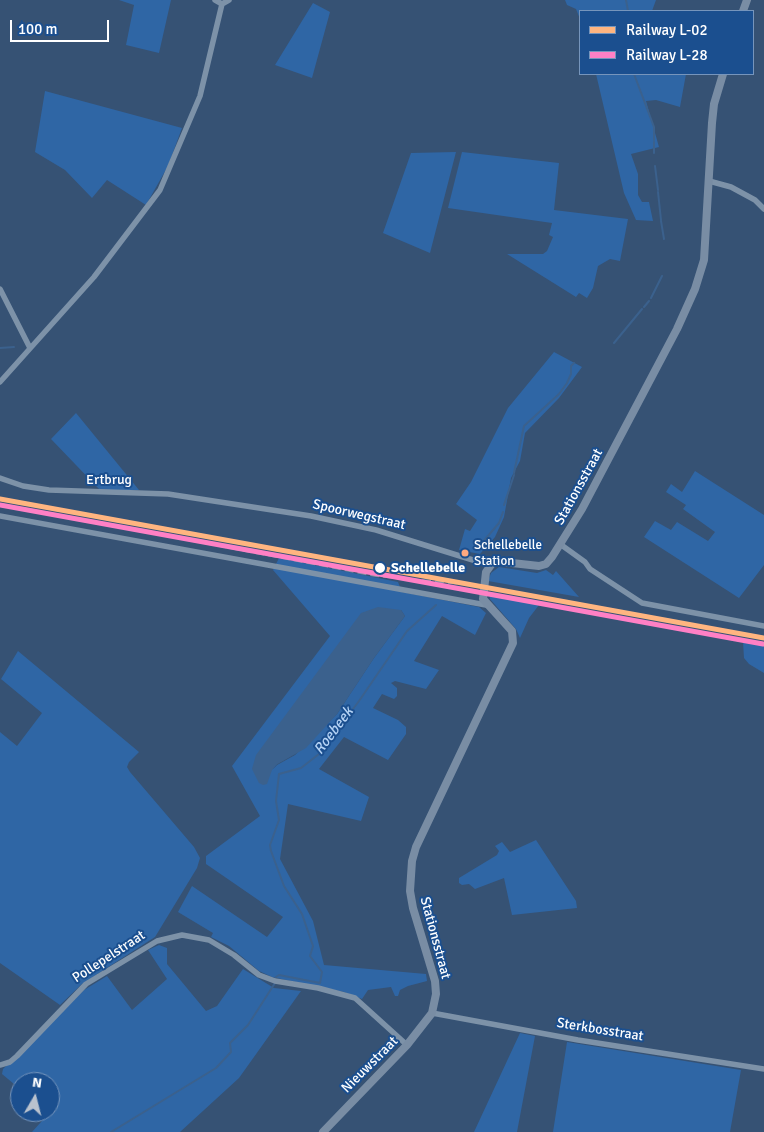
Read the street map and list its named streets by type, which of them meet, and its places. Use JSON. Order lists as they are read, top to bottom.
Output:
{
  "streets": {
    "street": [
      "Ertbrug",
      "Stationsstraat",
      "Spoorwegstraat",
      "Pollepelstraat",
      "Sterkbosstraat",
      "Nieuwstraat"
    ]
  },
  "crossings": [
    ["Ertbrug", "Spoorwegstraat"],
    ["Stationsstraat", "Spoorwegstraat"],
    ["Stationsstraat", "Sterkbosstraat"],
    ["Stationsstraat", "Nieuwstraat"],
    ["Pollepelstraat", "Nieuwstraat"],
    ["Sterkbosstraat", "Nieuwstraat"]
  ],
  "water": ["Roebeek"],
  "places": ["Schellebelle Station", "Schellebelle"],
  "lines": ["rail line L-02", "rail line L-28"],
  "legend": ["Railway L-02", "Railway L-28"],
  "scale_bar": "100 m",
  "north": "top"
}
